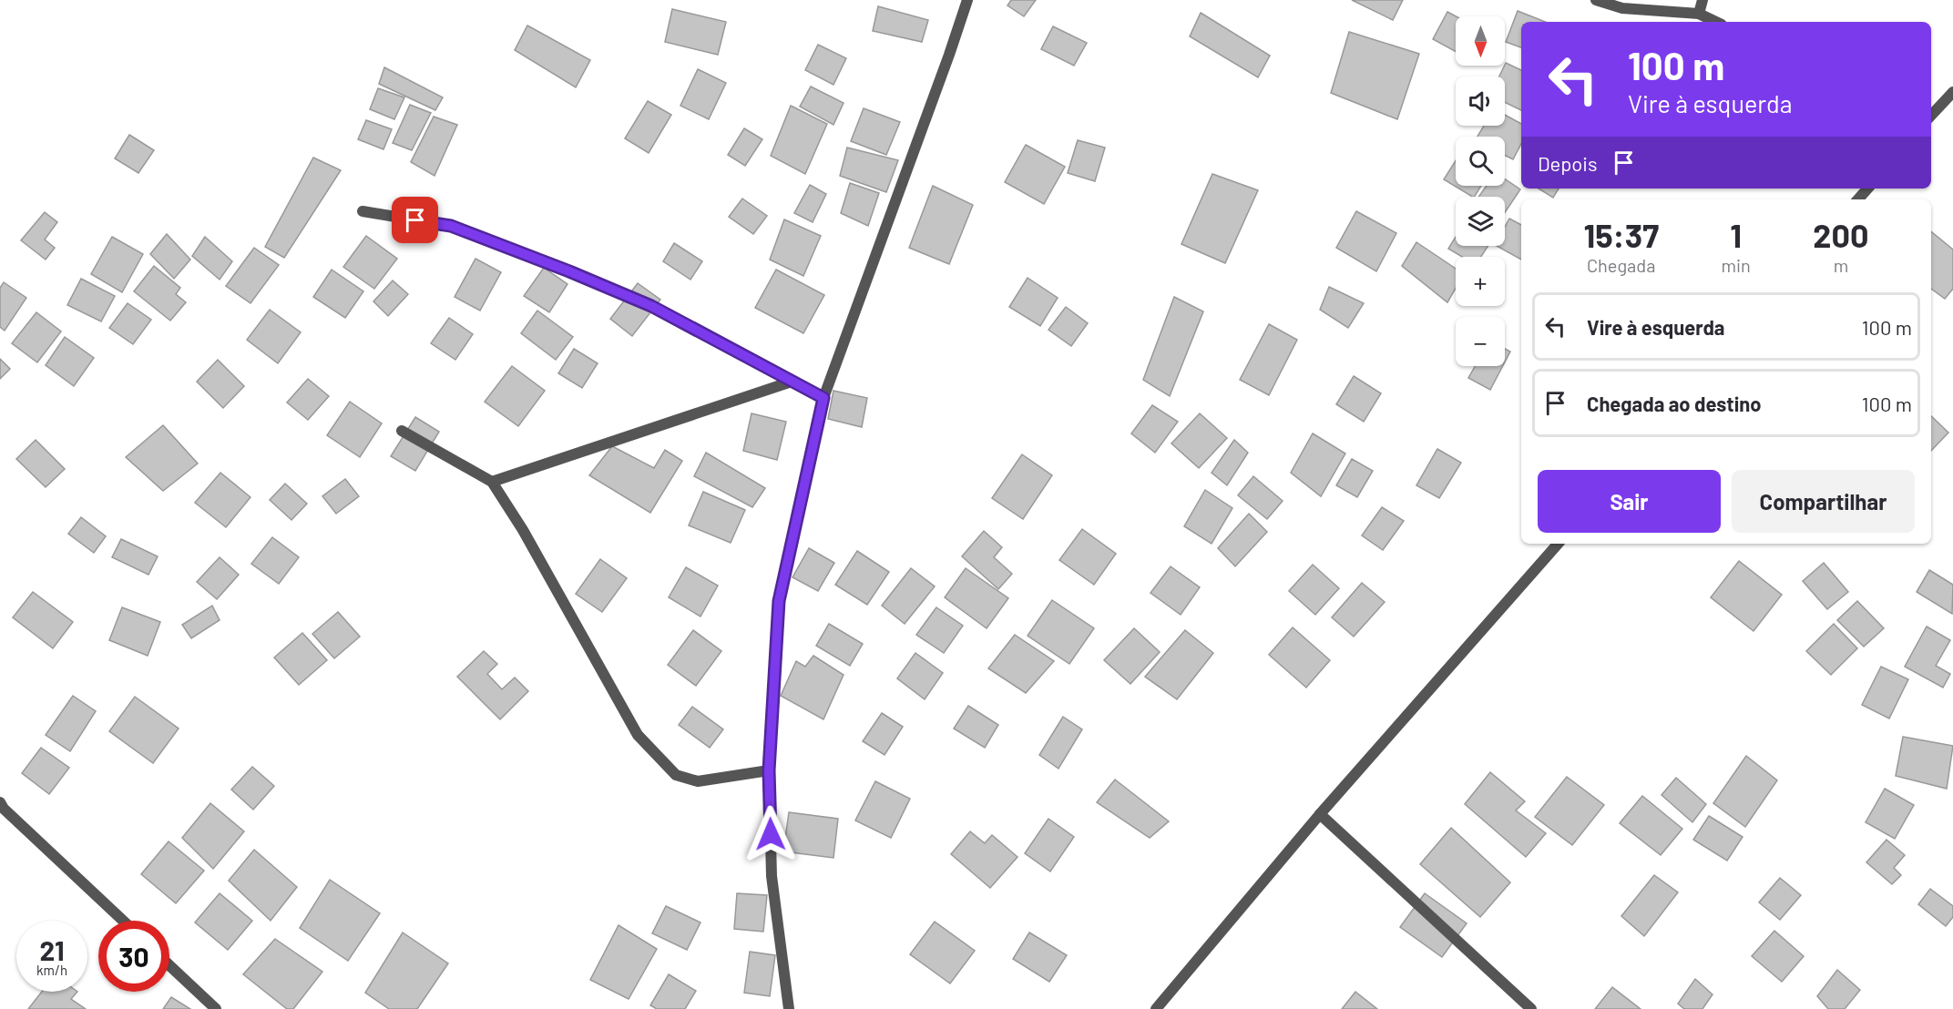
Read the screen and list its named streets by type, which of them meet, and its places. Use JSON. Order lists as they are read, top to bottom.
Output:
{
  "north": "bottom",
  "page": {
    "map_buttons": ["+", "−"],
    "turn": ["100 m", "Vire à esquerda"],
    "then": "Depois",
    "eta": [
      "15:37",
      "Chegada",
      "1",
      "min",
      "200",
      "m"
    ],
    "list": [
      {
        "name": "Vire à esquerda",
        "value": "100 m"
      },
      {
        "name": "Chegada ao destino",
        "value": "100 m"
      }
    ],
    "buttons": ["Sair", "Compartilhar"],
    "speed": "21 km/h",
    "limit": "30"
  }
}
